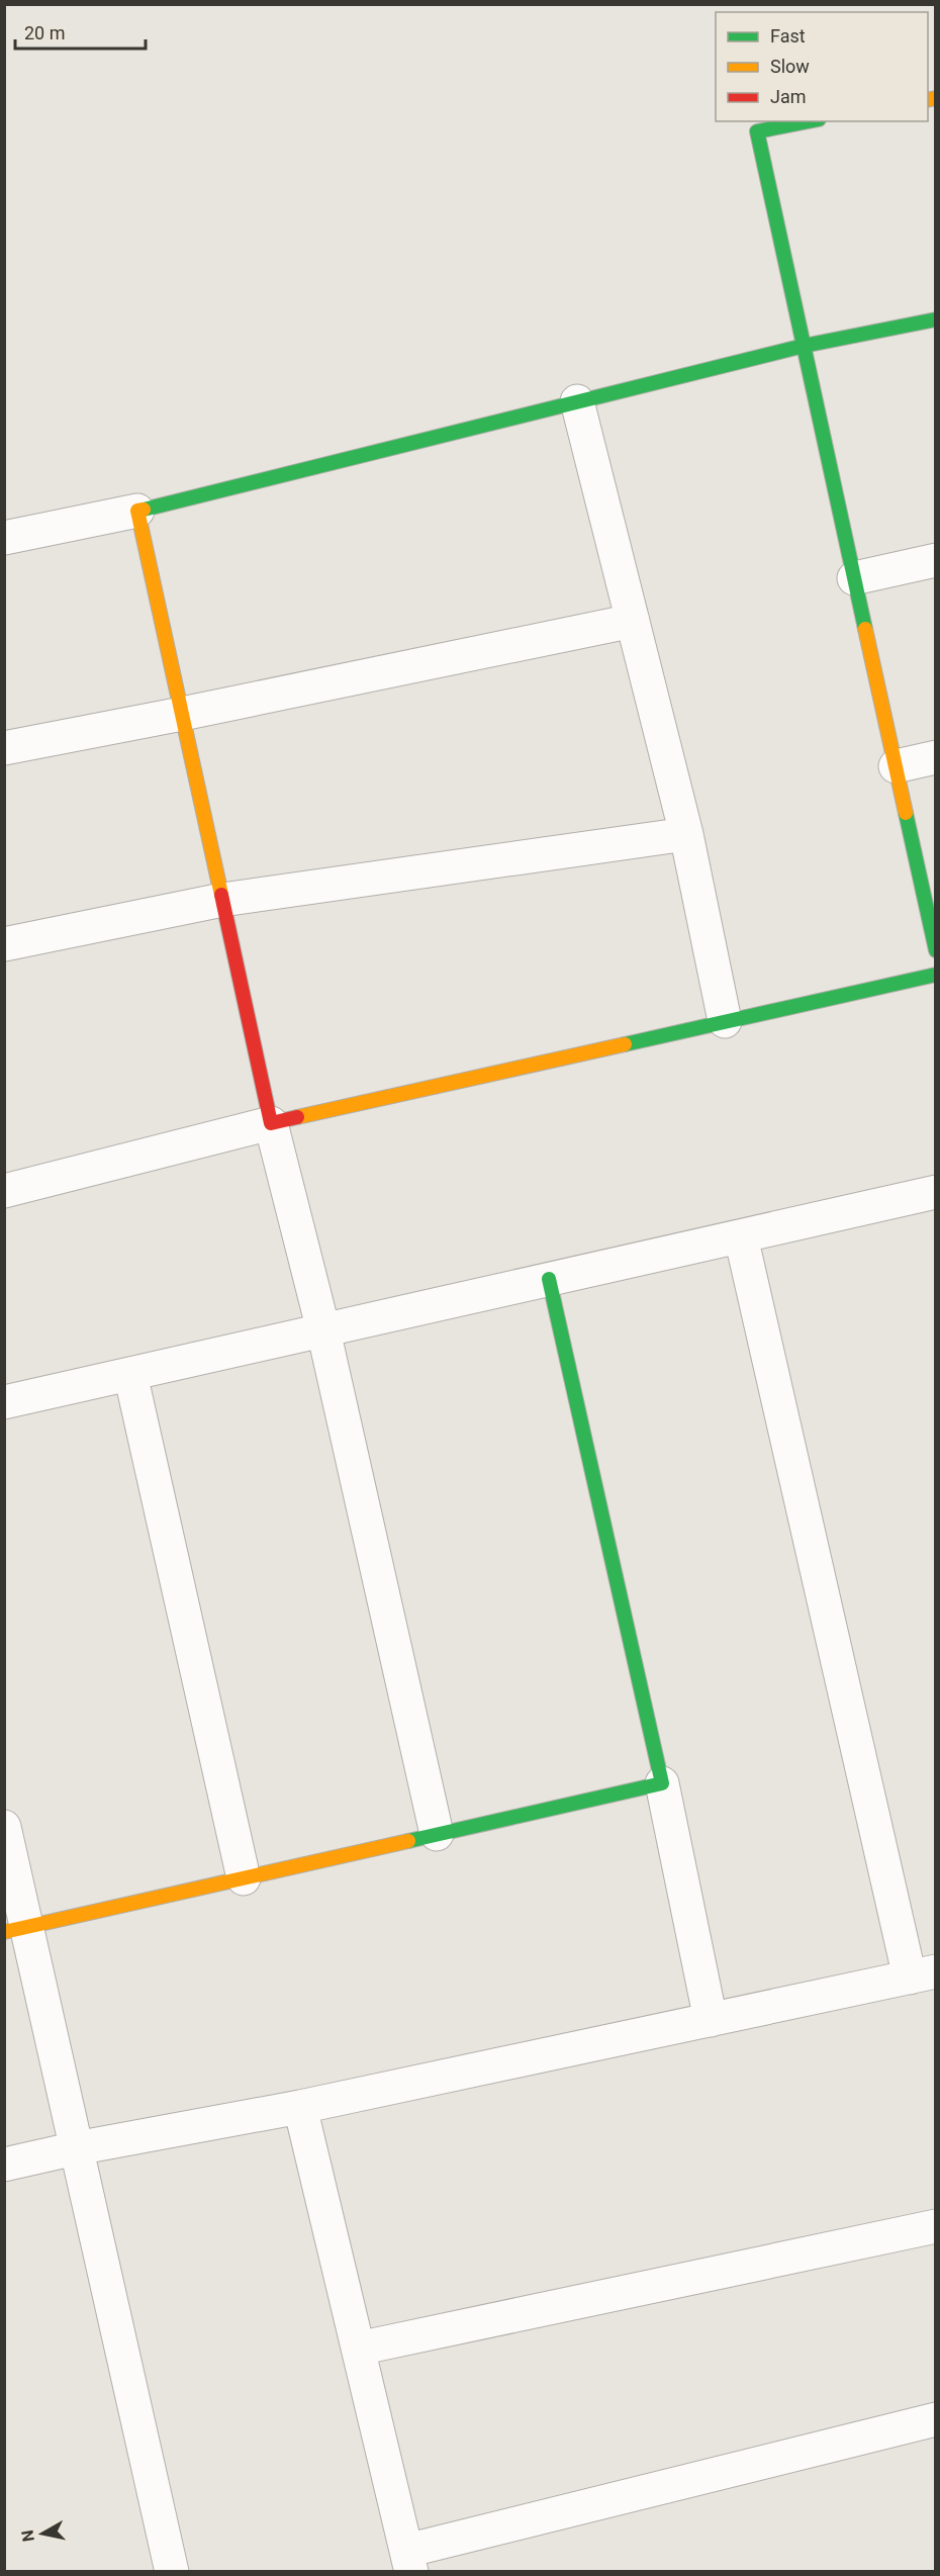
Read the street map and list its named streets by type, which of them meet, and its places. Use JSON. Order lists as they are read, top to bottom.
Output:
{
  "legend": ["Fast", "Slow", "Jam"],
  "scale_bar": "20 m",
  "north": "left"
}
